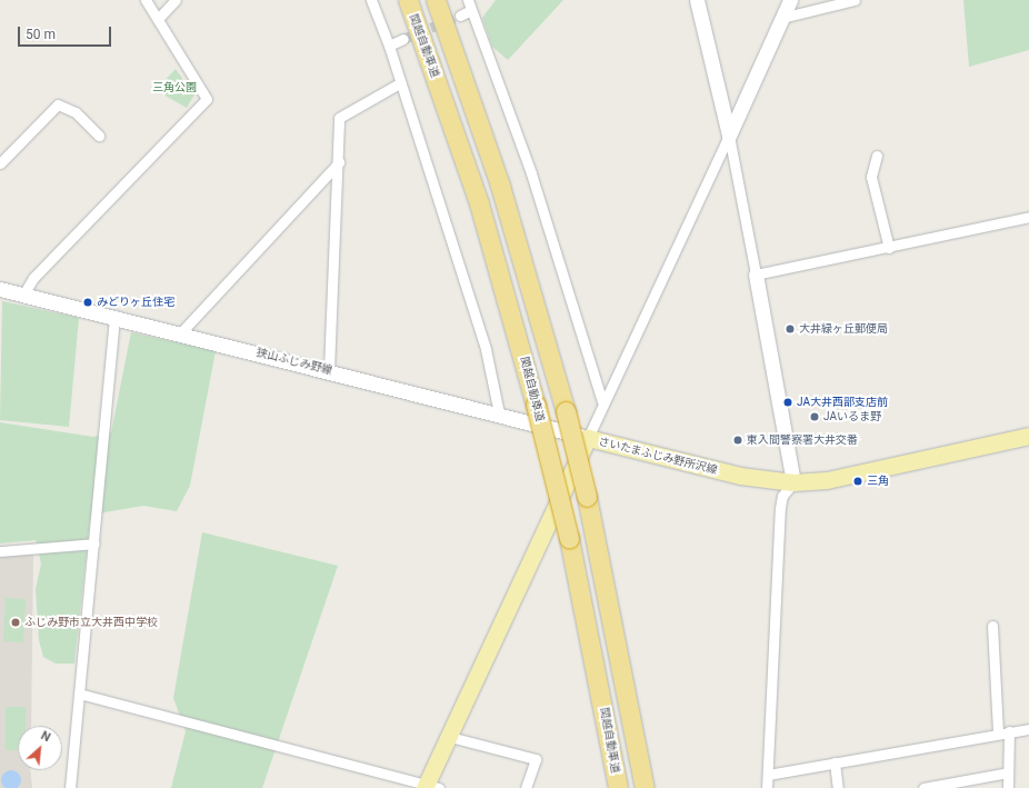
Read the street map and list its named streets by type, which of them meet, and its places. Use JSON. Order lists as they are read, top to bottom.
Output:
{
  "streets": {
    "highway": ["関越自動車道"],
    "main road": ["狭山ふじみ野線", "さいたまふじみ野所沢線"]
  },
  "crossings": [
    ["狭山ふじみ野線", "さいたまふじみ野所沢線"]
  ],
  "parks": ["三角公園"],
  "places": [
    "みどりヶ丘住宅",
    "大井緑ヶ丘郵便局",
    "JA大井西部支店前",
    "JAいるま野",
    "東入間警察署大井交番",
    "三角",
    "ふじみ野市立大井西中学校"
  ],
  "scale_bar": "50 m",
  "north": "top right"
}
